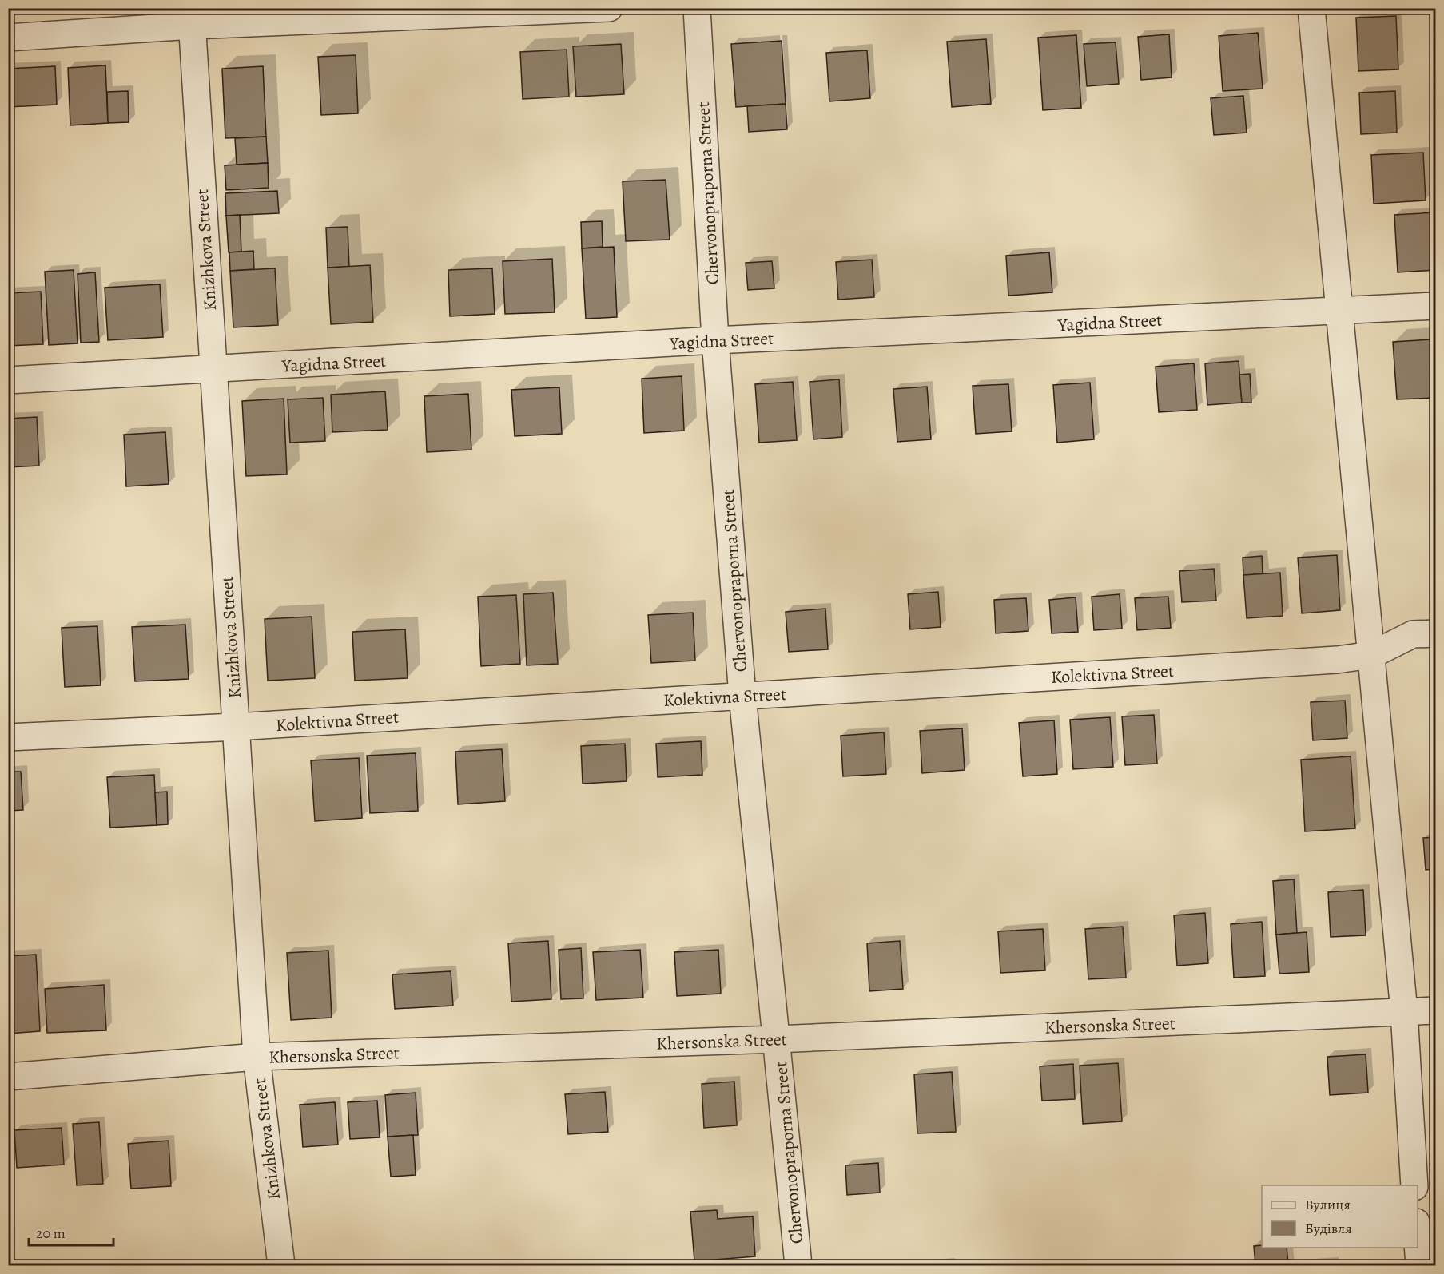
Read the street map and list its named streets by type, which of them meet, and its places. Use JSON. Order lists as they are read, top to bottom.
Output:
{
  "streets": {
    "street": [
      "Chervonopraporna Street",
      "Knizhkova Street",
      "Yagidna Street",
      "Kolektivna Street",
      "Khersonska Street"
    ]
  },
  "crossings": [
    ["Chervonopraporna Street", "Yagidna Street"],
    ["Chervonopraporna Street", "Kolektivna Street"],
    ["Chervonopraporna Street", "Khersonska Street"],
    ["Knizhkova Street", "Yagidna Street"],
    ["Knizhkova Street", "Kolektivna Street"],
    ["Knizhkova Street", "Khersonska Street"]
  ],
  "legend": ["Вулиця", "Будівля"],
  "scale_bar": "20 m"
}
